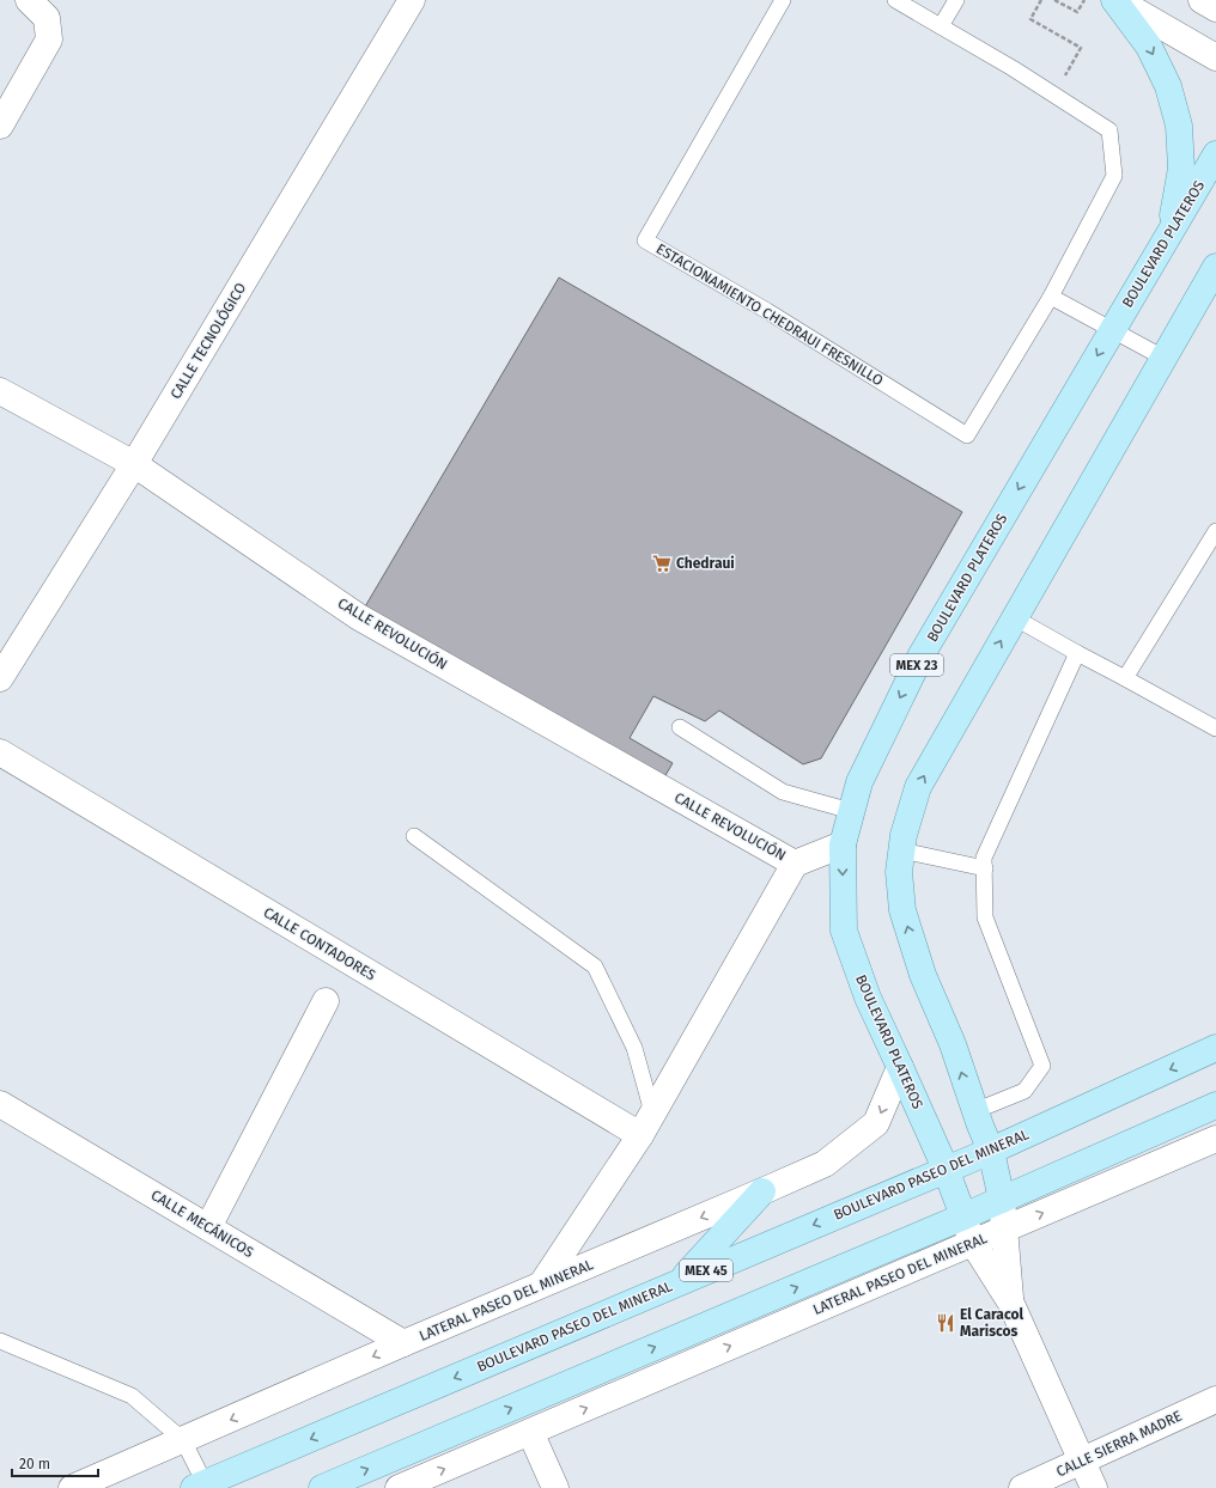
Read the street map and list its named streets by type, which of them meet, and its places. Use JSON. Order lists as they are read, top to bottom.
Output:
{
  "streets": {
    "main road": [
      "BOULEVARD PLATEROS",
      "MEX 23",
      "BOULEVARD PASEO DEL MINERAL",
      "MEX 45"
    ],
    "street": [
      "CALLE TECNOLÓGICO",
      "CALLE REVOLUCIÓN",
      "CALLE CONTADORES",
      "CALLE MECÁNICOS",
      "LATERAL PASEO DEL MINERAL",
      "CALLE SIERRA MADRE"
    ],
    "lane": ["ESTACIONAMIENTO CHEDRAUI FRESNILLO"]
  },
  "crossings": [
    ["BOULEVARD PLATEROS", "BOULEVARD PASEO DEL MINERAL"],
    ["BOULEVARD PLATEROS", "LATERAL PASEO DEL MINERAL"],
    ["CALLE TECNOLÓGICO", "CALLE REVOLUCIÓN"],
    ["CALLE MECÁNICOS", "LATERAL PASEO DEL MINERAL"]
  ],
  "places": {
    "supermarket": ["Chedraui"],
    "restaurant": ["El Caracol Mariscos"]
  },
  "scale_bar": "20 m"
}
